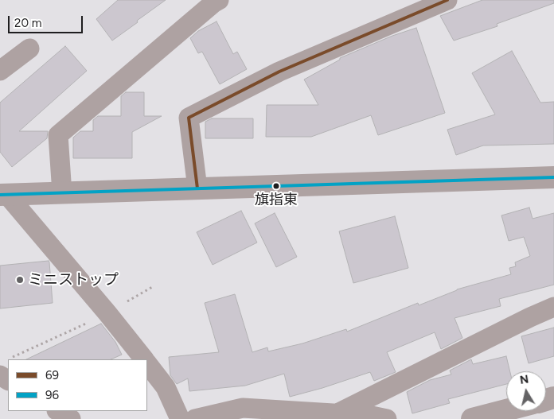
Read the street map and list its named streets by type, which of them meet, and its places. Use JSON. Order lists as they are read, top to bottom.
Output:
{
  "places": ["旗指東", "ミニストップ"],
  "lines": ["transit line 69", "transit line 96"],
  "legend": ["69", "96"],
  "scale_bar": "20 m",
  "north": "top"
}
